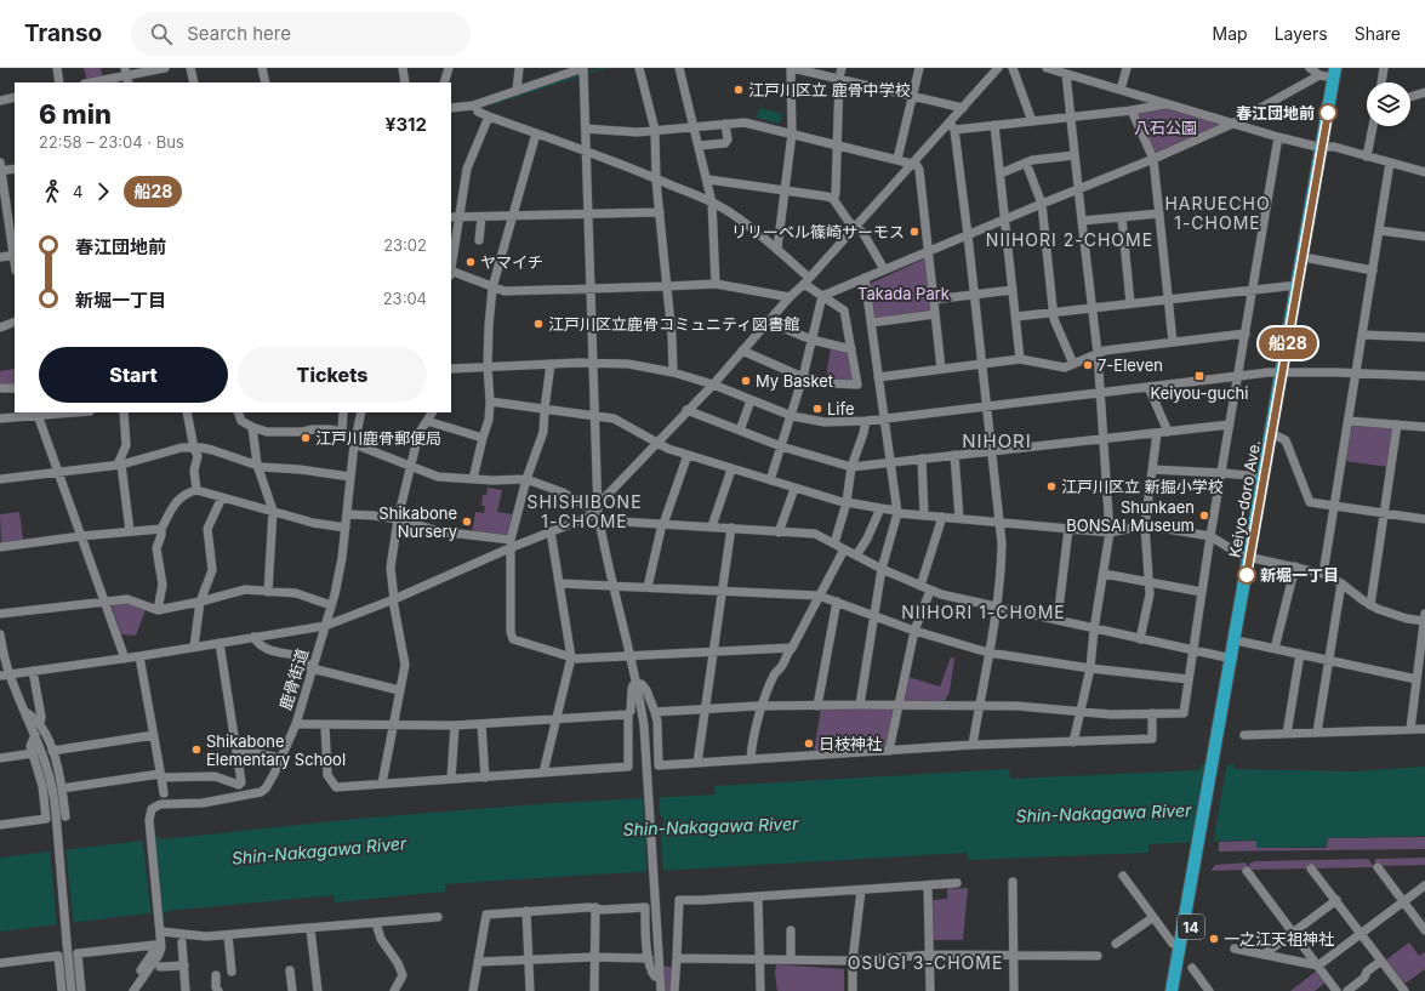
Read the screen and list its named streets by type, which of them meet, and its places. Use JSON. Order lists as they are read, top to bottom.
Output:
{
  "streets": {
    "highway": ["Keiyo-doro Ave.", "14"],
    "street": ["鹿骨街道"]
  },
  "districts": [
    "HARUECHO 1-CHOME",
    "NIIHORI 2-CHOME",
    "NIHORI",
    "SHISHIBONE 1-CHOME",
    "NIIHORI 1-CHOME",
    "OSUGI 3-CHOME"
  ],
  "water": ["Shin-Nakagawa River"],
  "parks": ["八石公園", "Takada Park"],
  "places": {
    "other": [
      "江戸川区立 鹿骨中学校",
      "春江団地前",
      "リリーベル篠崎サーモス",
      "ヤマイチ",
      "江戸川区立鹿骨コミュニティ図書館",
      "7-Eleven",
      "My Basket",
      "Life",
      "江戸川鹿骨郵便局",
      "江戸川区立 新掘小学校",
      "Shunkaen BONSAI Museum",
      "Shikabone Nursery",
      "新堀一丁目",
      "日枝神社",
      "Shikabone Elementary School",
      "一之江天祖神社"
    ],
    "transit": ["Keiyou-guchi"]
  },
  "lines": ["bus line 船28"],
  "page": {
    "header": "Transo",
    "search": "Search here",
    "nav": ["Map", "Layers", "Share"],
    "on_map": "船28",
    "heading": ["6 min", "22:58 – 23:04 · Bus", "¥312"],
    "legs": ["4", "船28"],
    "list": [
      {
        "name": "春江団地前",
        "value": "23:02"
      },
      {
        "name": "新堀一丁目",
        "value": "23:04"
      }
    ],
    "buttons": ["Start", "Tickets"]
  }
}
